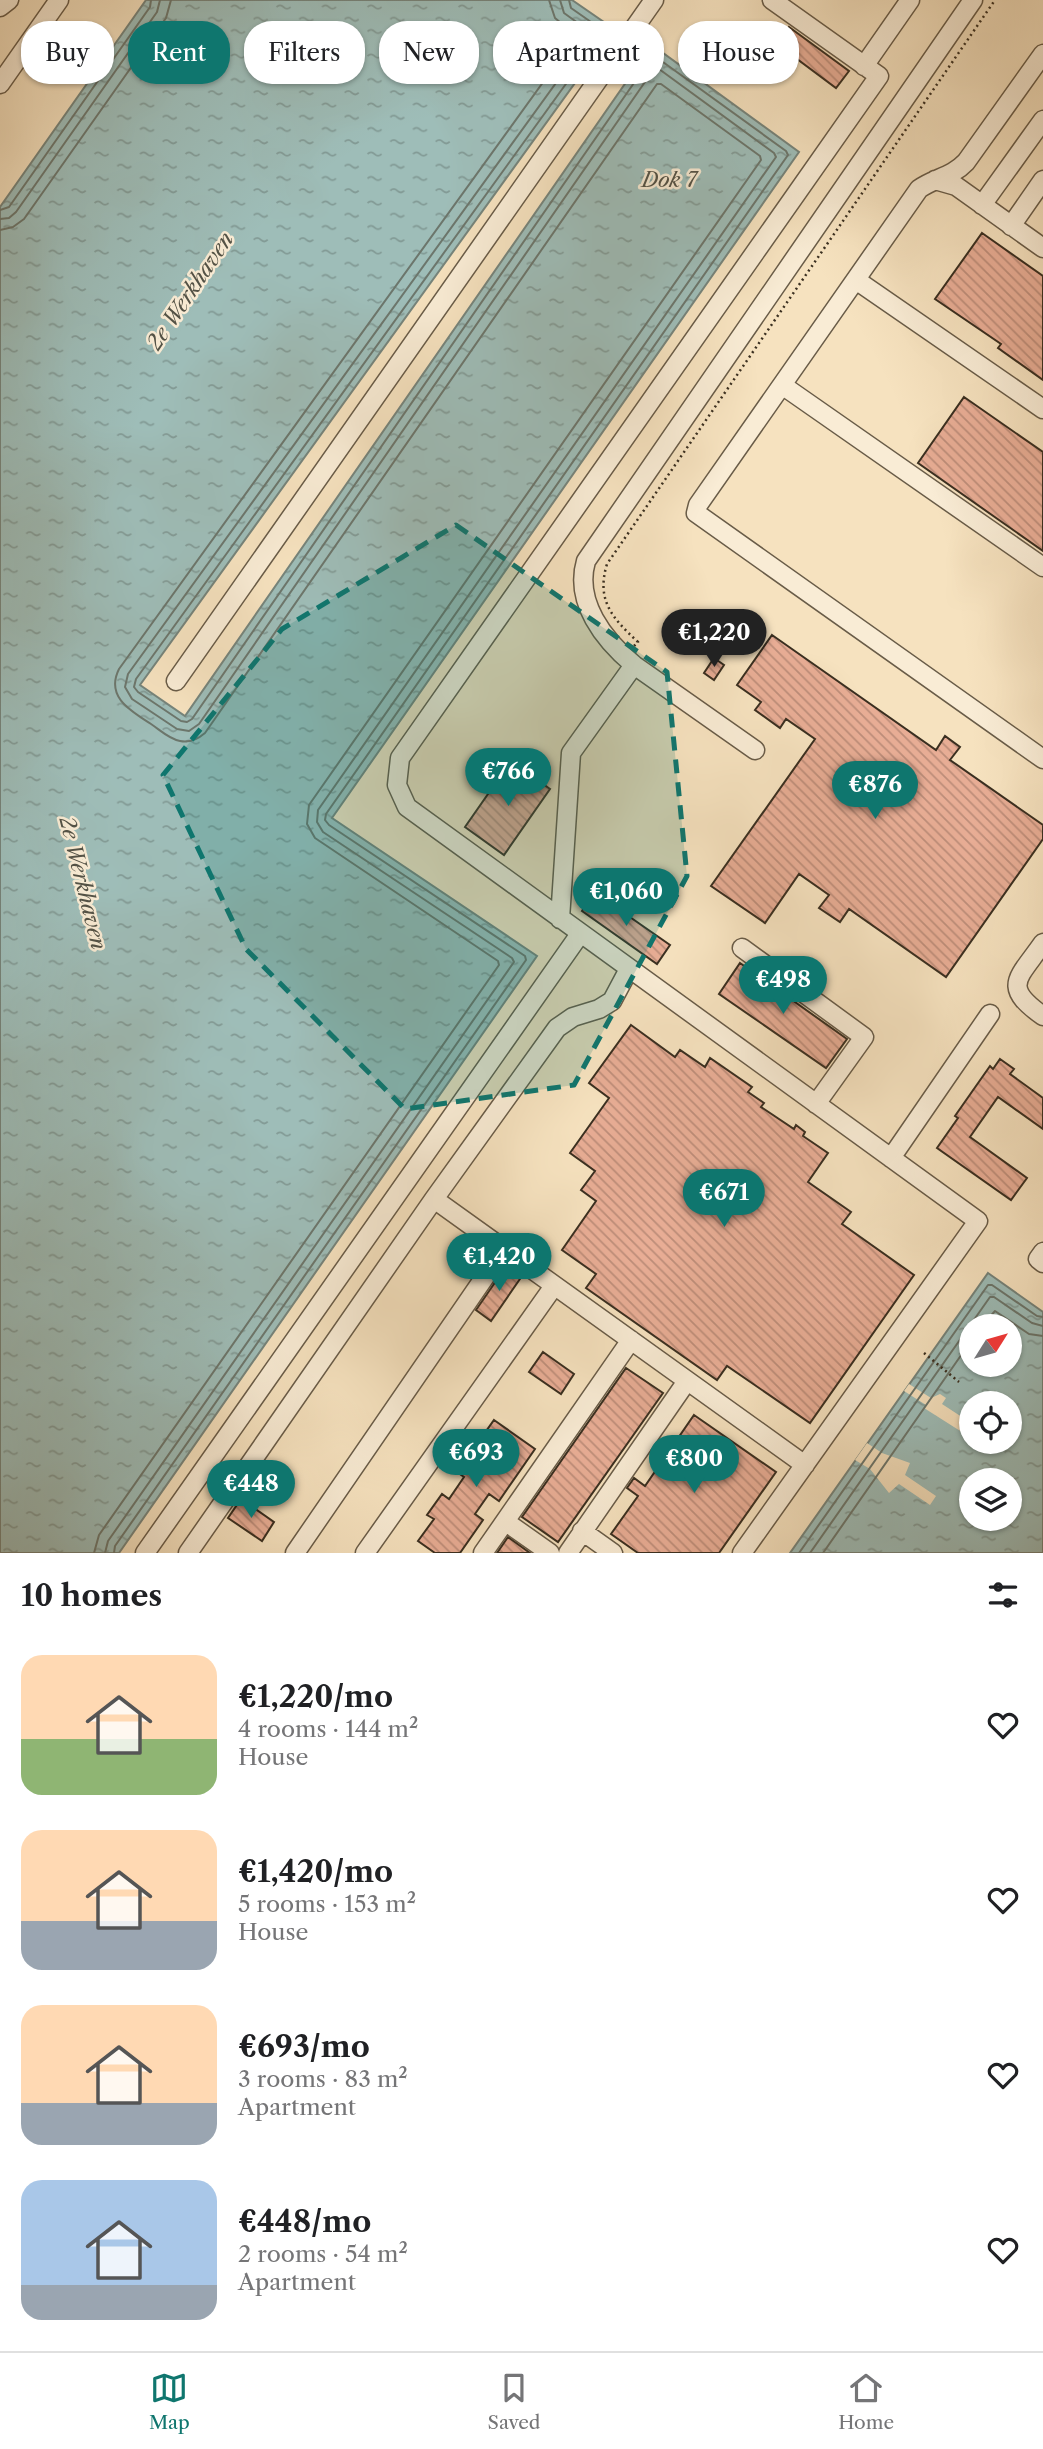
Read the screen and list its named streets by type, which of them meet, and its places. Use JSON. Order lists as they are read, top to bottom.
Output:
{
  "water": ["Dok 7", "2e Werkhaven"],
  "north": "top right",
  "page": {
    "chip": [
      "Buy",
      "Rent",
      "Filters",
      "New",
      "Apartment",
      "House"
    ],
    "price": [
      "€1,220",
      "€766",
      "€876",
      "€1,060",
      "€498",
      "€671",
      "€1,420",
      "€693",
      "€800",
      "€448"
    ],
    "heading": "10 homes",
    "list": [
      {
        "name": "€1,220/mo",
        "note": "4 rooms · 144 m² · House"
      },
      {
        "name": "€1,420/mo",
        "note": "5 rooms · 153 m² · House"
      },
      {
        "name": "€693/mo",
        "note": "3 rooms · 83 m² · Apartment"
      },
      {
        "name": "€448/mo",
        "note": "2 rooms · 54 m² · Apartment"
      }
    ],
    "tabs": ["Map", "Saved", "Home"]
  }
}
